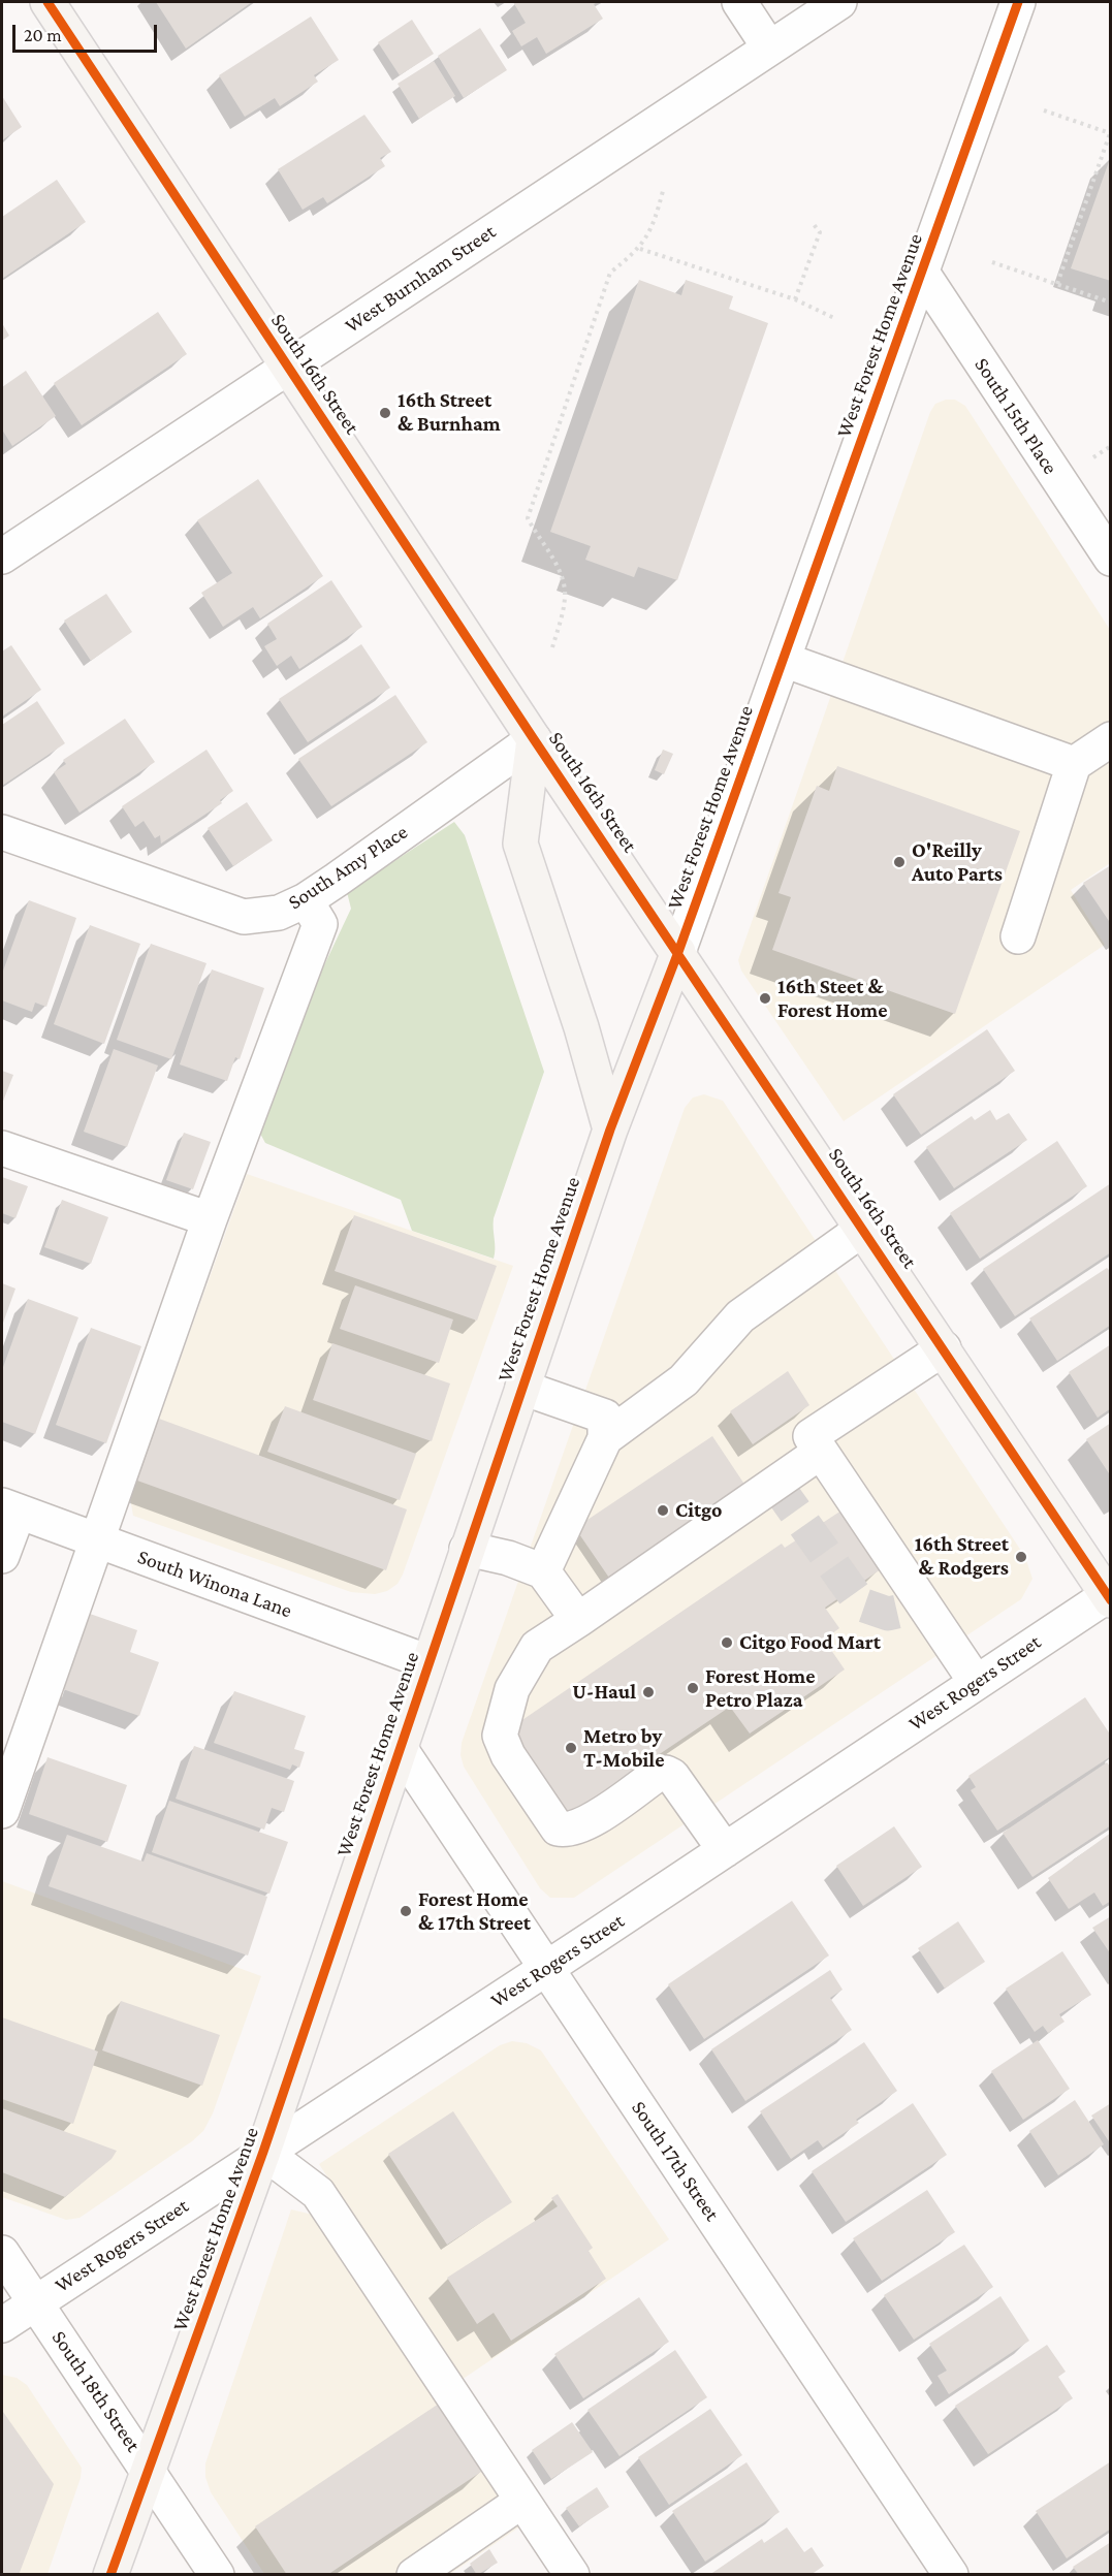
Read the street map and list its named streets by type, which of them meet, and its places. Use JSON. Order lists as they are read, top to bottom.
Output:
{
  "streets": {
    "main road": ["West Forest Home Avenue", "South 16th Street"],
    "street": [
      "West Burnham Street",
      "South 15th Place",
      "South Amy Place",
      "South Winona Lane",
      "West Rogers Street",
      "South 17th Street",
      "South 18th Street"
    ]
  },
  "crossings": [
    ["West Burnham Street", "South 16th Street"],
    ["West Forest Home Avenue", "South 16th Street"],
    ["West Forest Home Avenue", "South 15th Place"],
    ["West Forest Home Avenue", "South Winona Lane"],
    ["West Forest Home Avenue", "West Rogers Street"],
    ["West Forest Home Avenue", "South 17th Street"],
    ["West Forest Home Avenue", "South 18th Street"],
    ["South 16th Street", "South Amy Place"],
    ["South 16th Street", "West Rogers Street"],
    ["West Rogers Street", "South 17th Street"],
    ["West Rogers Street", "South 18th Street"]
  ],
  "places": [
    "16th Street & Burnham",
    "O'Reilly Auto Parts",
    "16th Steet & Forest Home",
    "Citgo",
    "16th Street & Rodgers",
    "Citgo Food Mart",
    "Forest Home Petro Plaza",
    "U-Haul",
    "Metro by T-Mobile",
    "Forest Home & 17th Street"
  ],
  "scale_bar": "20 m"
}
